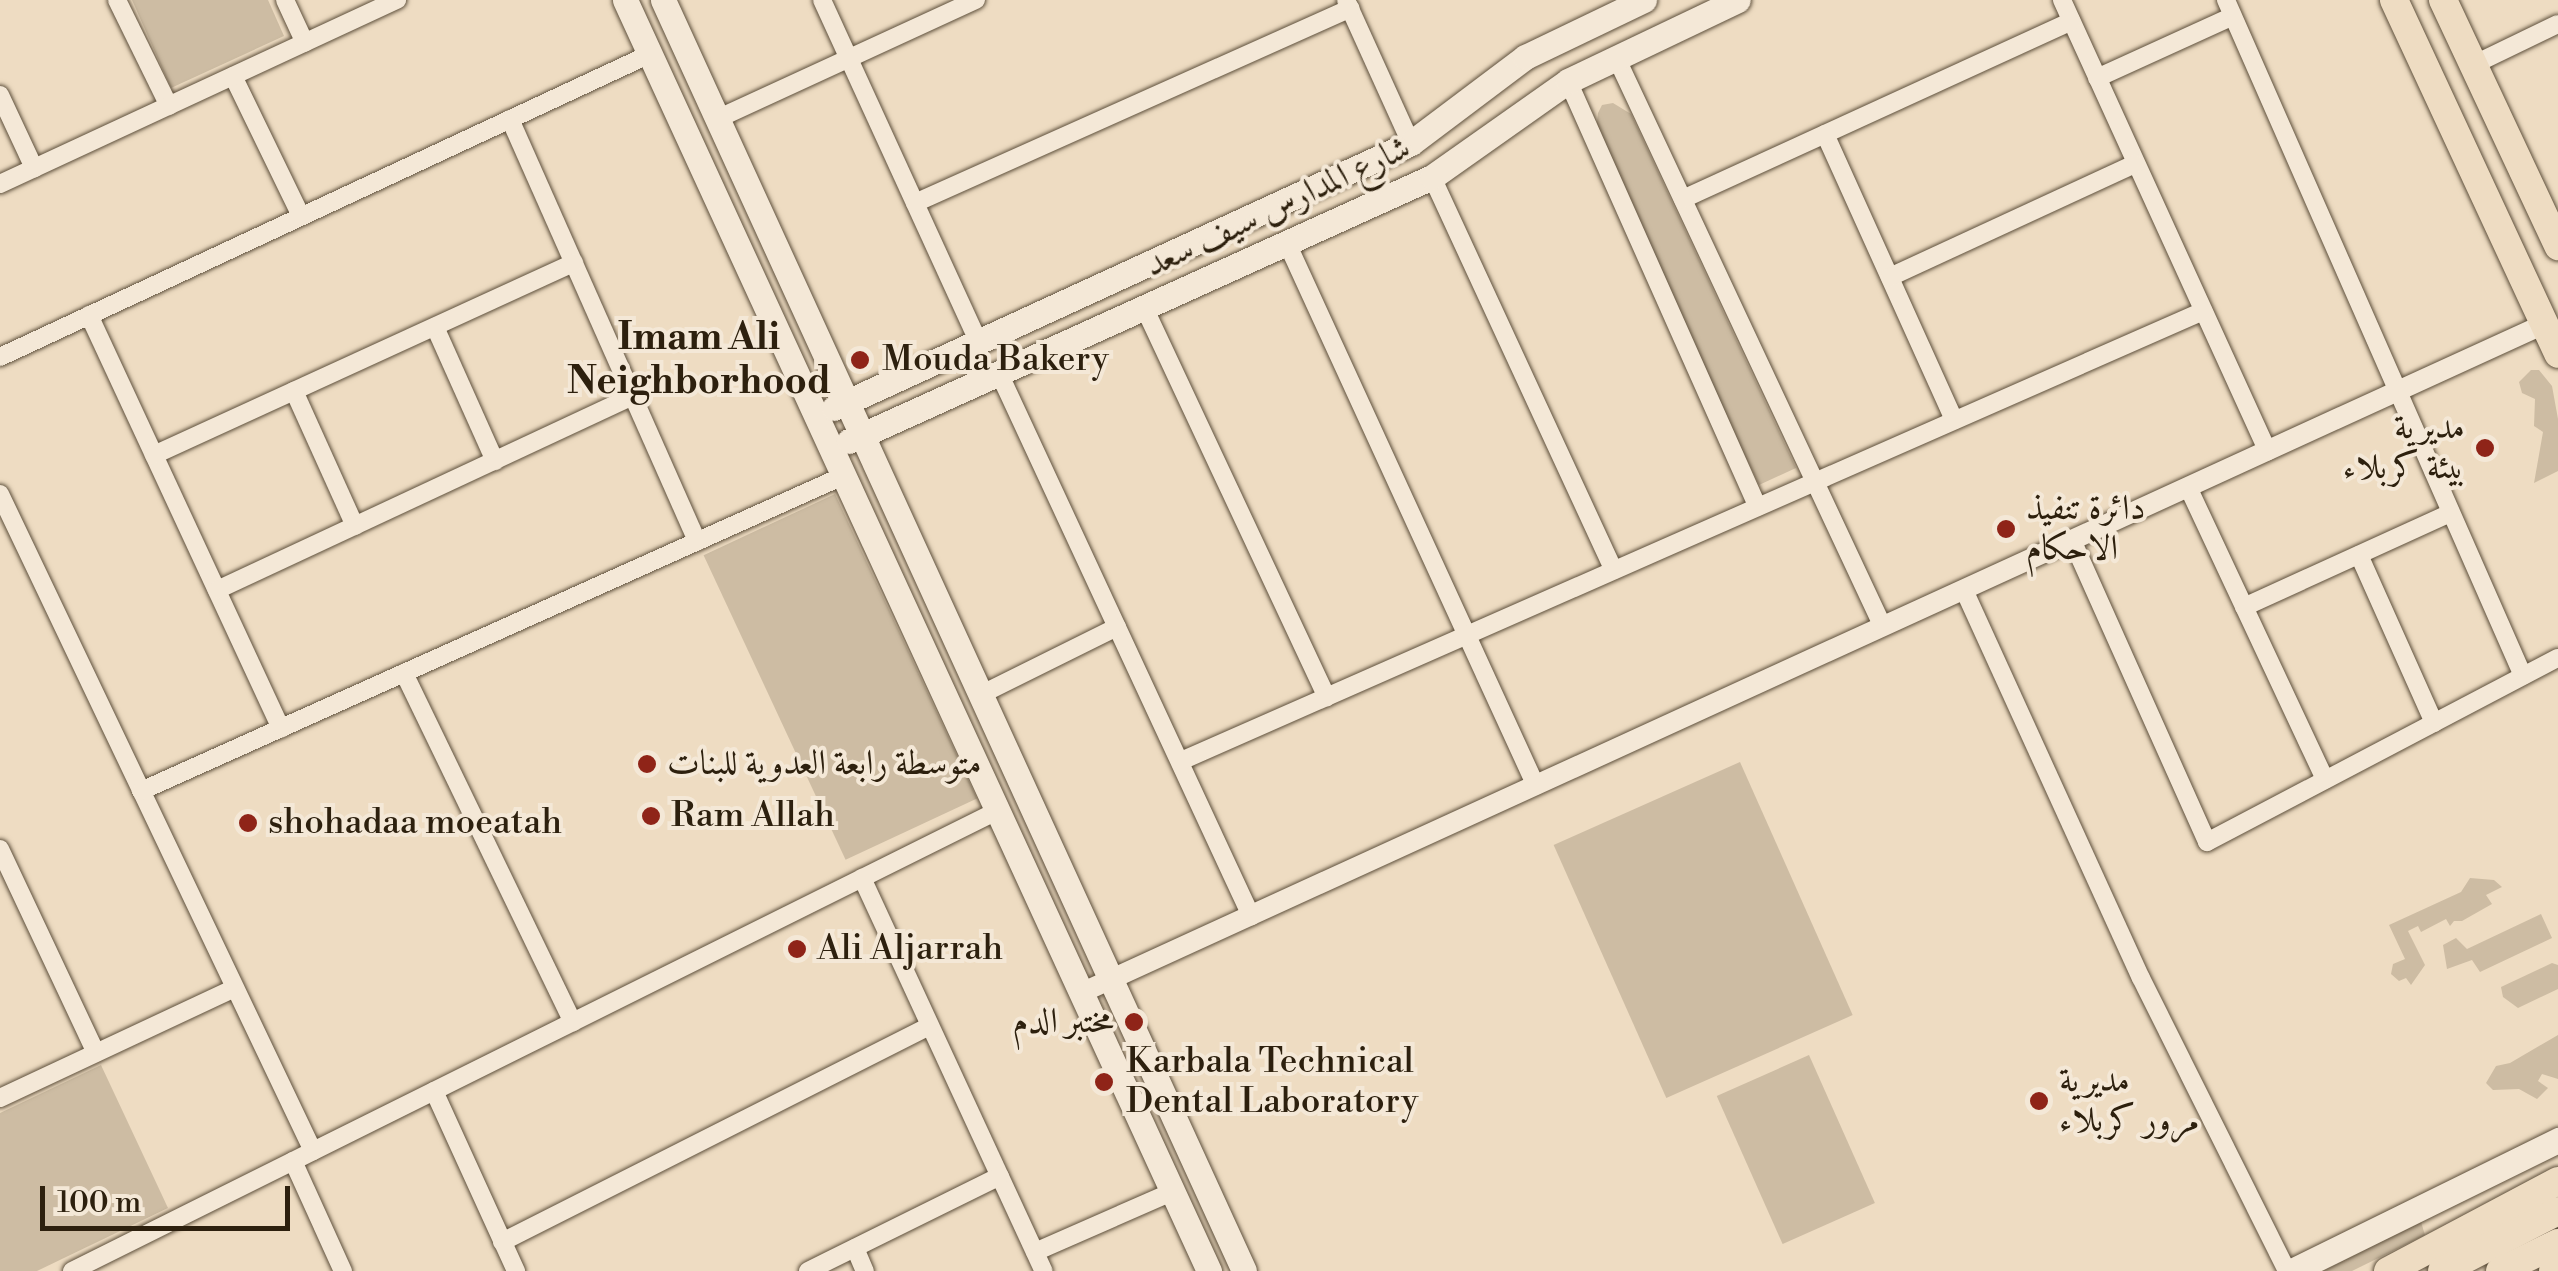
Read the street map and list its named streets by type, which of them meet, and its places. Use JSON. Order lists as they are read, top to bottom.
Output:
{
  "streets": {
    "main road": ["شارع المدارس سيف سعد"]
  },
  "districts": ["Imam Ali Neighborhood"],
  "places": [
    "Mouda Bakery",
    "مديرية بيئة كربلاء",
    "دائرة تنفيذ الاحكام",
    "متوسطة رابعة العدوية للبنات",
    "Ram Allah",
    "shohadaa moeatah",
    "Ali Aljarrah",
    "مختبر الدم",
    "Karbala Technical Dental Laboratory",
    "مديرية مرور كربلاء"
  ],
  "scale_bar": "100 m"
}
